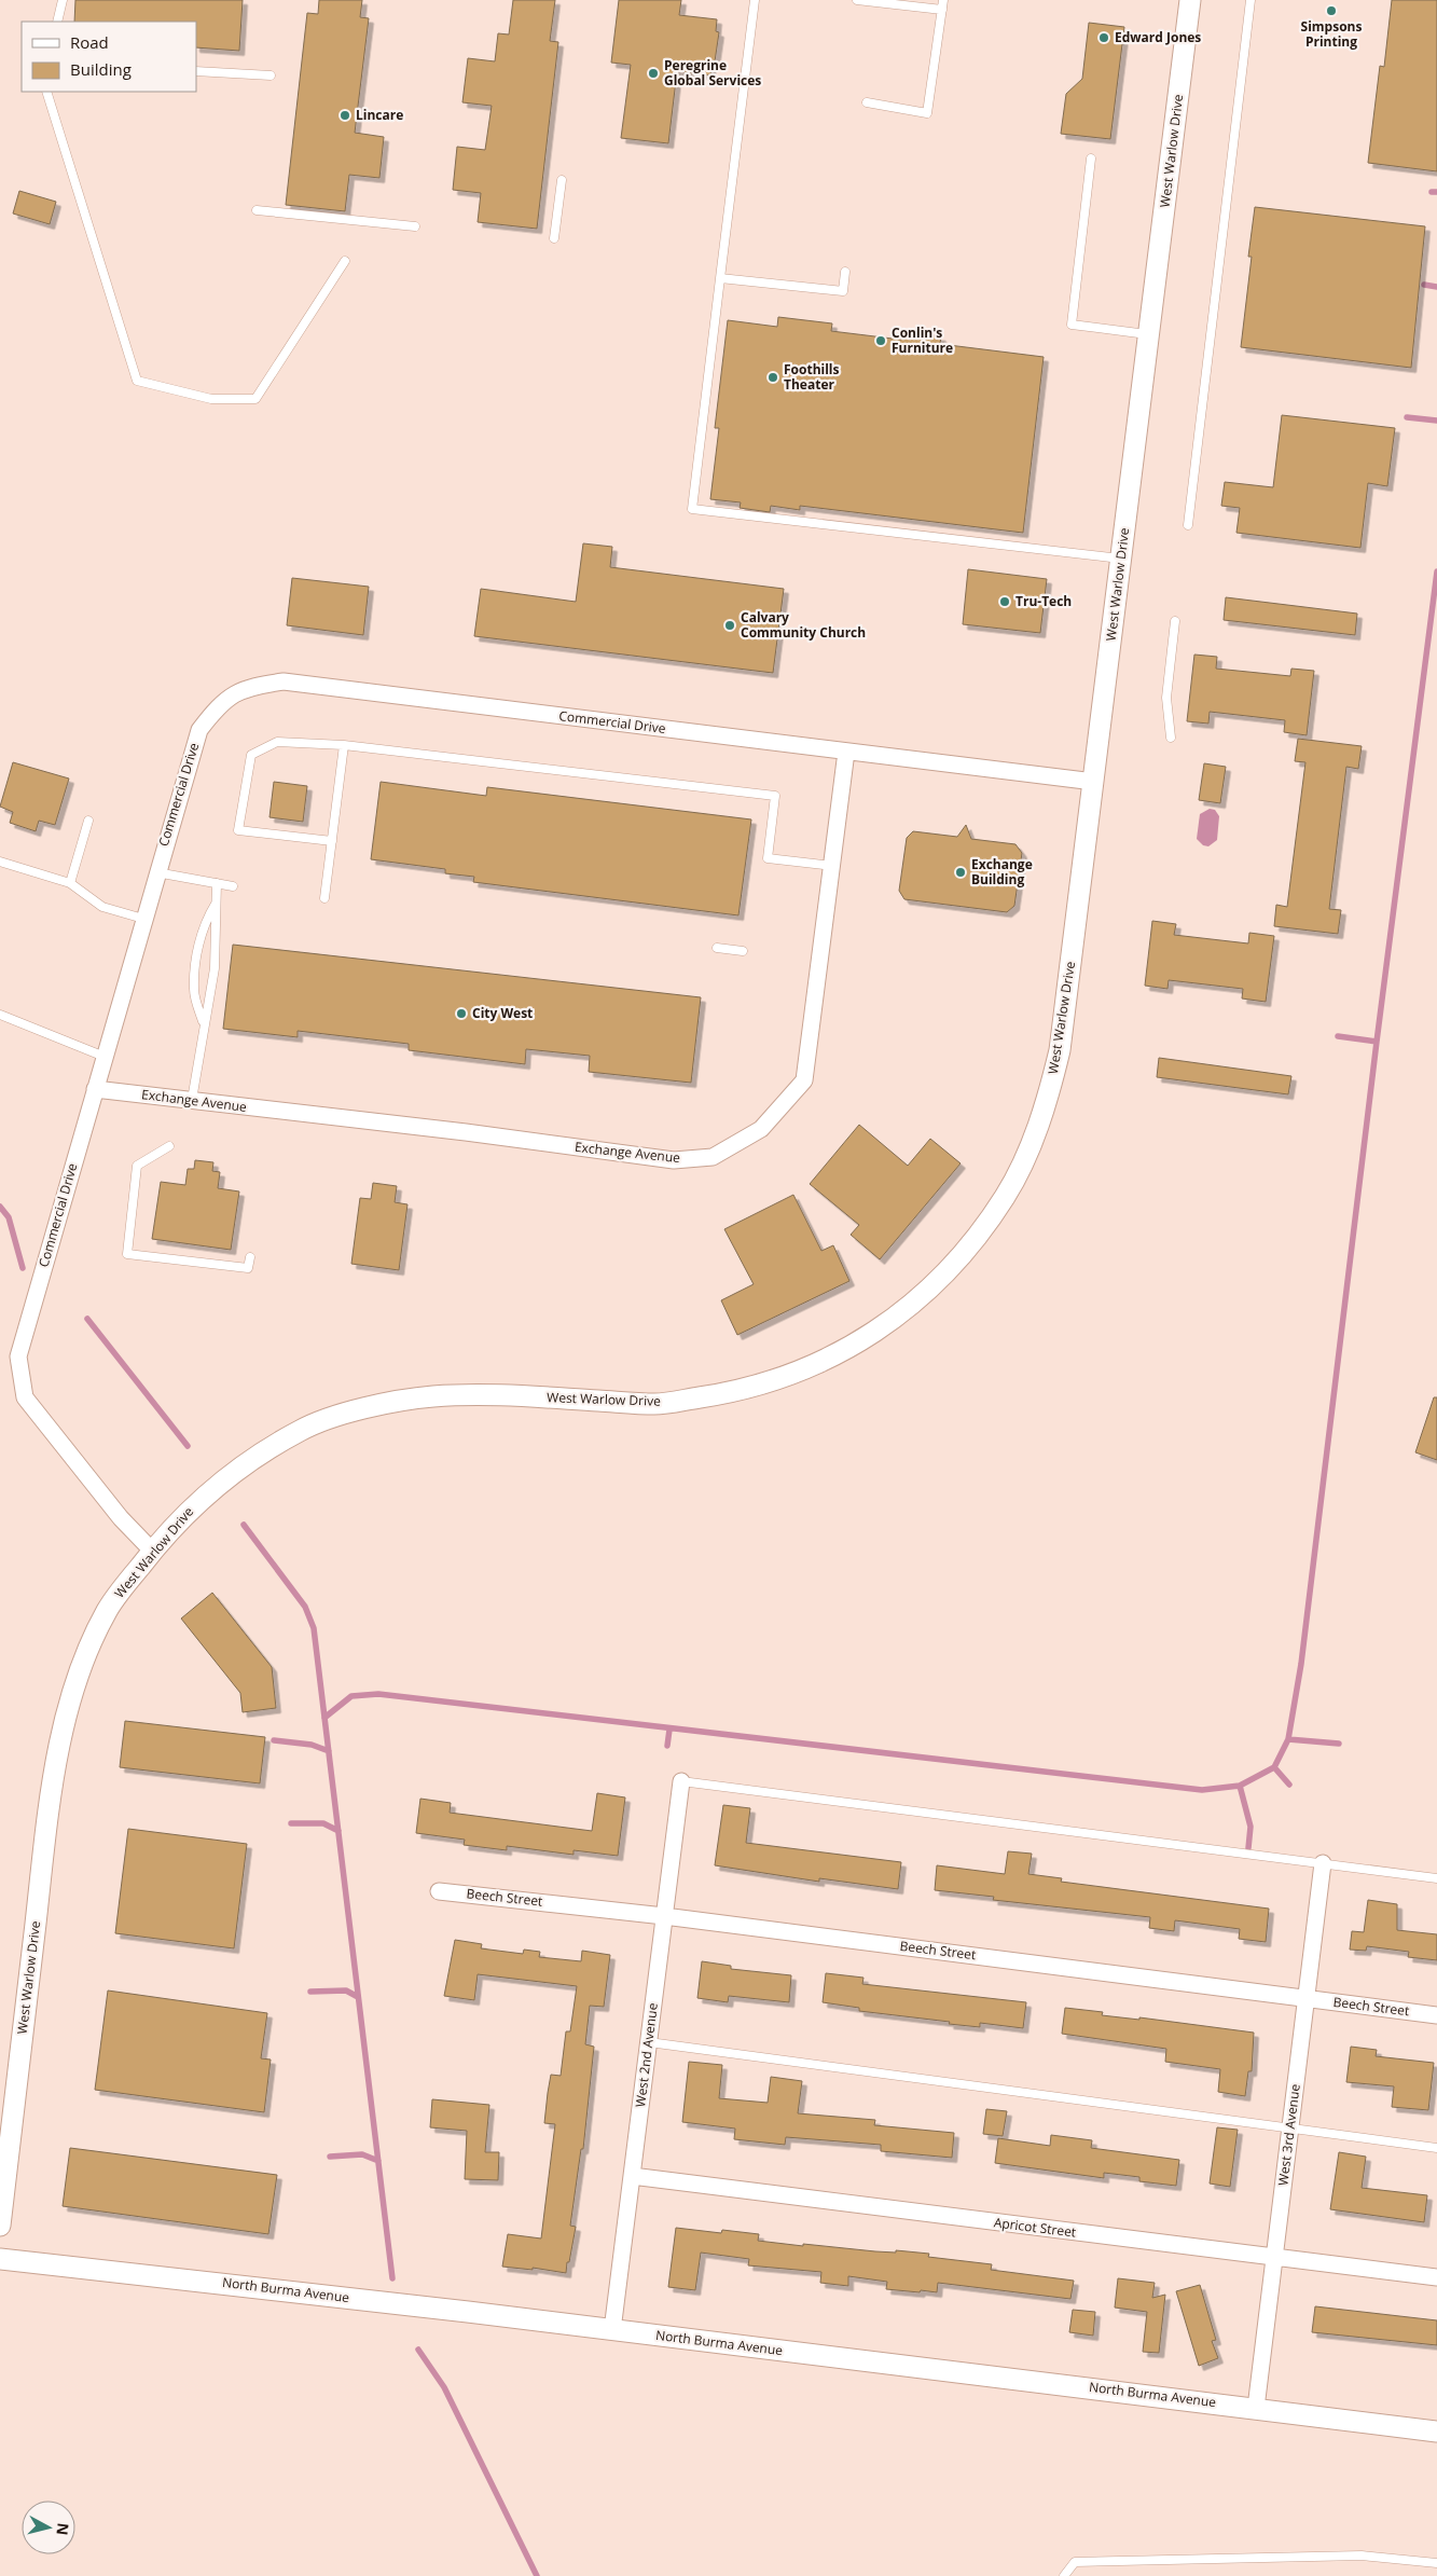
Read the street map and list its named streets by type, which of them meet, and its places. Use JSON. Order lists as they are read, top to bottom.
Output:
{
  "streets": {
    "street": [
      "West Warlow Drive",
      "Commercial Drive",
      "Exchange Avenue",
      "Beech Street",
      "West 2nd Avenue",
      "West 3rd Avenue",
      "Apricot Street",
      "North Burma Avenue"
    ]
  },
  "crossings": [
    ["West Warlow Drive", "Commercial Drive"],
    ["Commercial Drive", "Exchange Avenue"],
    ["Beech Street", "West 2nd Avenue"],
    ["Beech Street", "West 3rd Avenue"],
    ["West 2nd Avenue", "Apricot Street"],
    ["West 2nd Avenue", "North Burma Avenue"],
    ["West 3rd Avenue", "Apricot Street"],
    ["West 3rd Avenue", "North Burma Avenue"]
  ],
  "places": [
    "Simpsons Printing",
    "Edward Jones",
    "Peregrine Global Services",
    "Lincare",
    "Conlin's Furniture",
    "Foothills Theater",
    "Tru-Tech",
    "Calvary Community Church",
    "Exchange Building",
    "City West"
  ],
  "legend": ["Road", "Building"],
  "north": "right"
}
